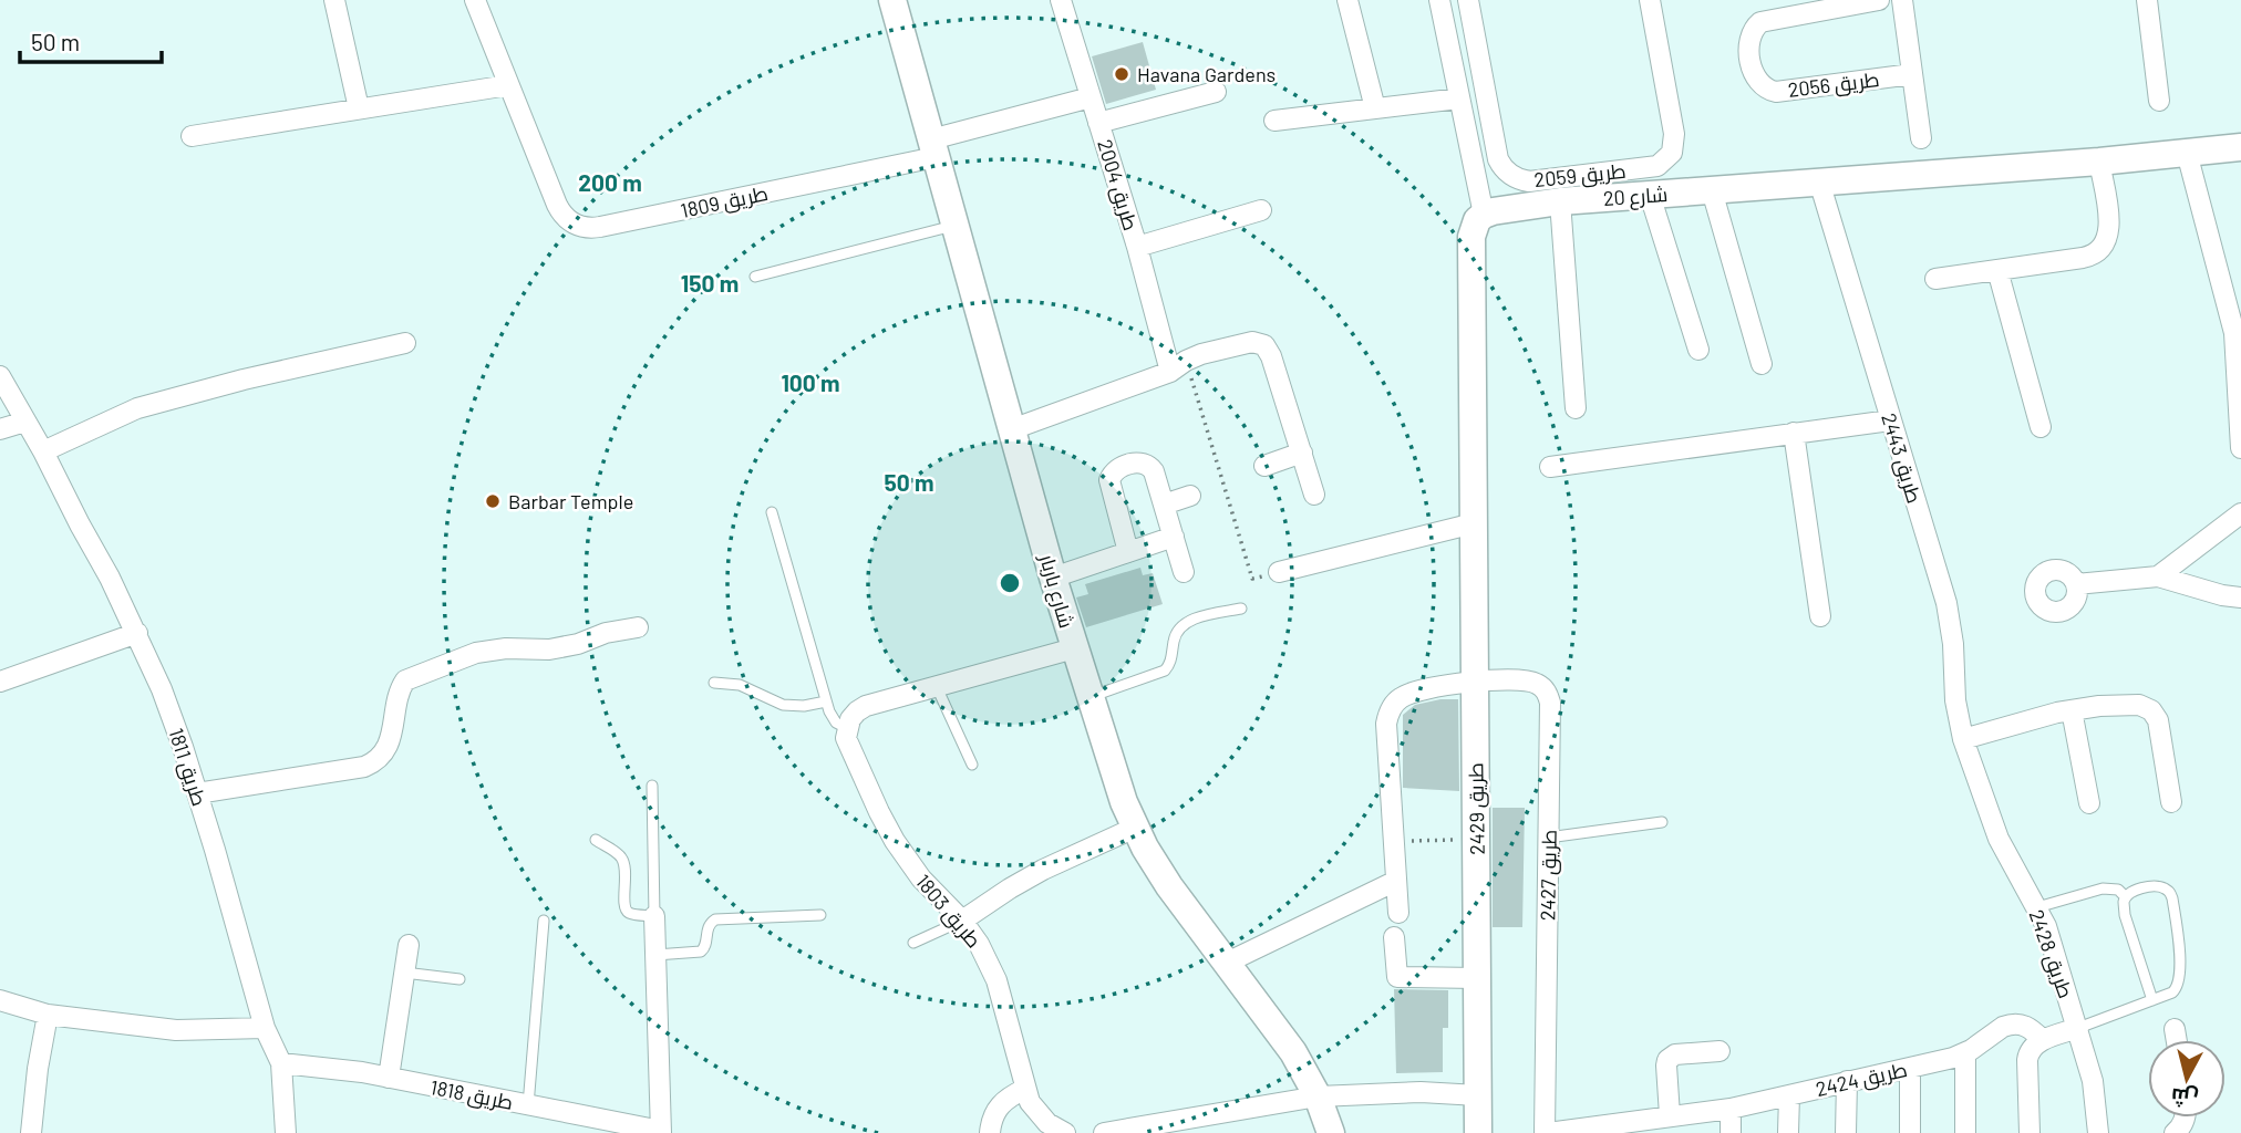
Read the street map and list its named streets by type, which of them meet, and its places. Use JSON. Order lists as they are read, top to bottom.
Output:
{
  "streets": {
    "street": [
      "طريق 2056",
      "طريق 2059",
      "طريق 2004",
      "شارع 20",
      "طريق 1809",
      "طريق 2443",
      "شارع باربار",
      "طريق 1811",
      "طريق 2429",
      "طريق 2427",
      "طريق 1803",
      "طريق 2428",
      "طريق 2424",
      "طريق 1818"
    ]
  },
  "crossings": [
    ["طريق 2004", "طريق 1809"],
    ["شارع 20", "طريق 2443"],
    ["طريق 1809", "شارع باربار"],
    ["طريق 2443", "طريق 2428"],
    ["طريق 1811", "طريق 1818"],
    ["طريق 2429", "طريق 2427"],
    ["طريق 2427", "طريق 2424"]
  ],
  "places": ["Havana Gardens", "Barbar Temple"],
  "scale_bar": "50 m",
  "north": "bottom",
  "rings": [
    "200 m",
    "150 m",
    "100 m",
    "50 m"
  ]
}
